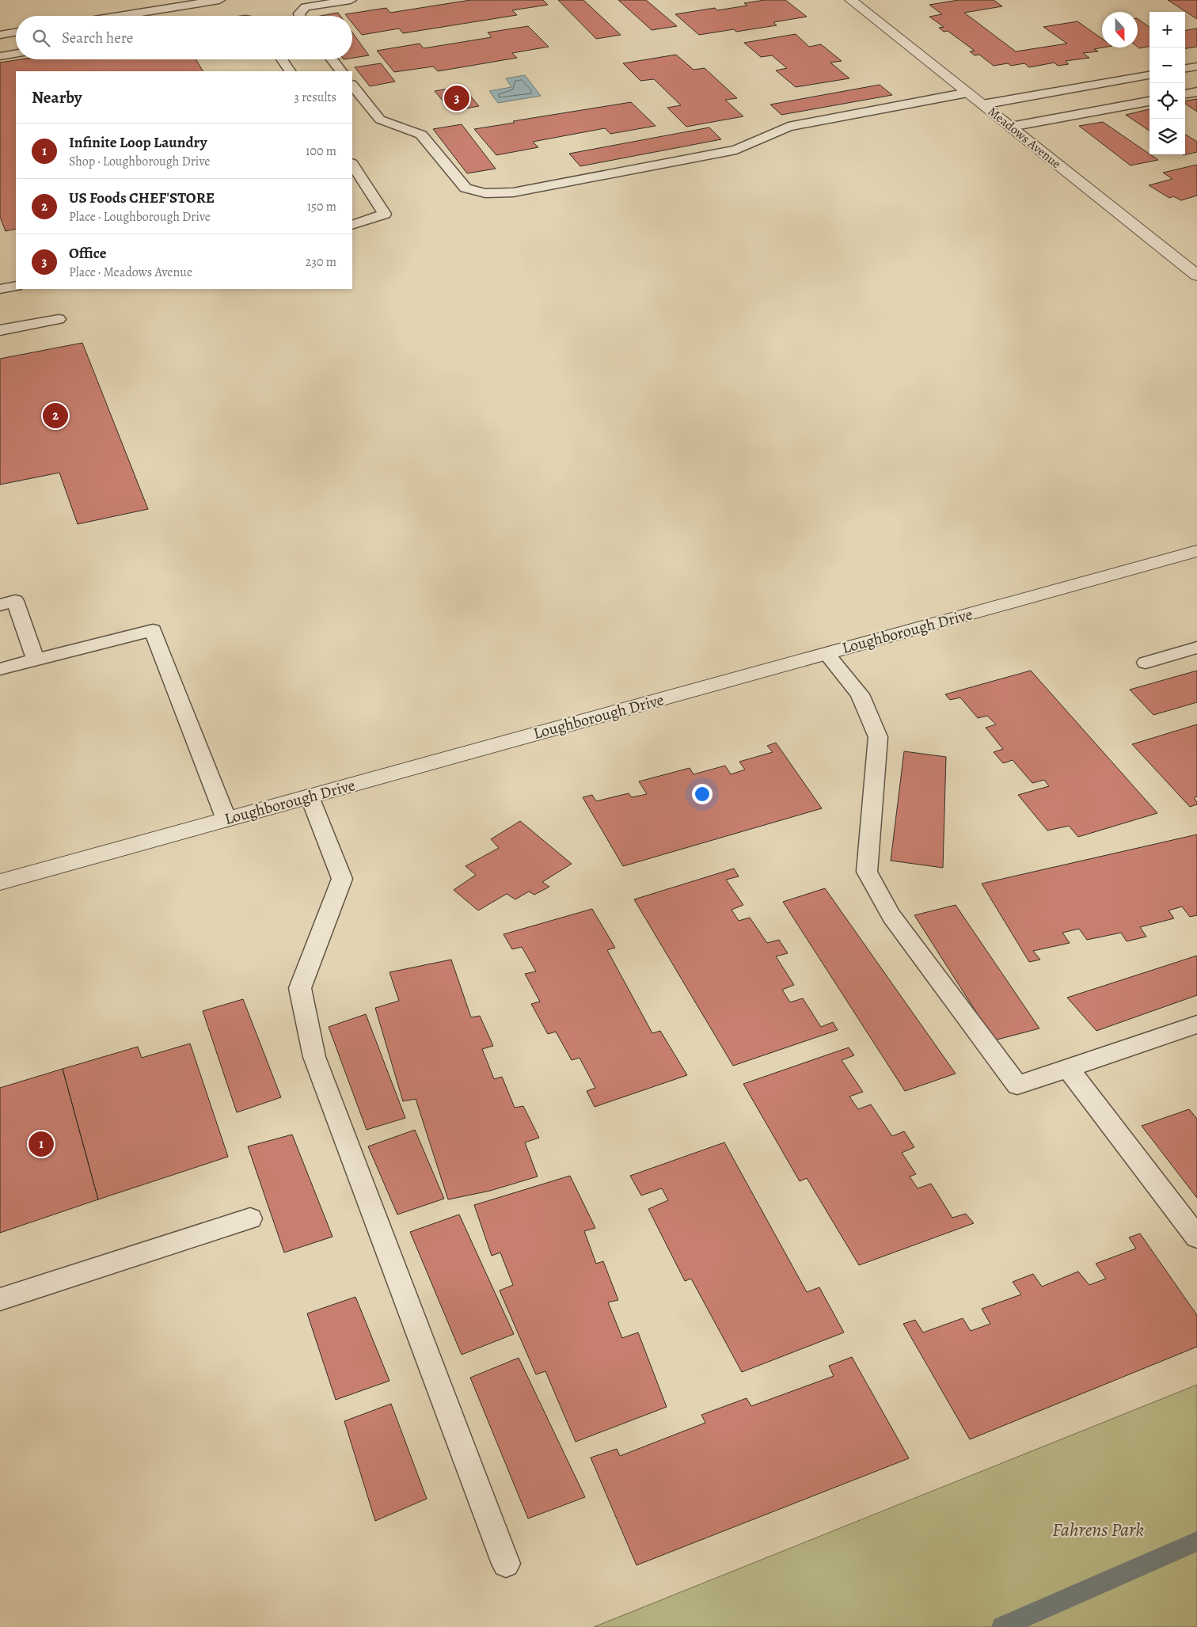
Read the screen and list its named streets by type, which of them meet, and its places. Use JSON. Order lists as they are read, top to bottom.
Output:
{
  "streets": {
    "street": ["Meadows Avenue", "Loughborough Drive"]
  },
  "parks": ["Fahrens Park"],
  "north": "bottom",
  "page": {
    "map_buttons": ["+", "−"],
    "search": "Search here",
    "heading": ["Nearby", "3 results"],
    "pins": ["3", "2", "1"],
    "list": [
      {
        "mark": "1",
        "name": "Infinite Loop Laundry",
        "note": "Shop · Loughborough Drive",
        "value": "100 m"
      },
      {
        "mark": "2",
        "name": "US Foods CHEF'STORE",
        "note": "Place · Loughborough Drive",
        "value": "150 m"
      },
      {
        "mark": "3",
        "name": "Office",
        "note": "Place · Meadows Avenue",
        "value": "230 m"
      }
    ]
  }
}
